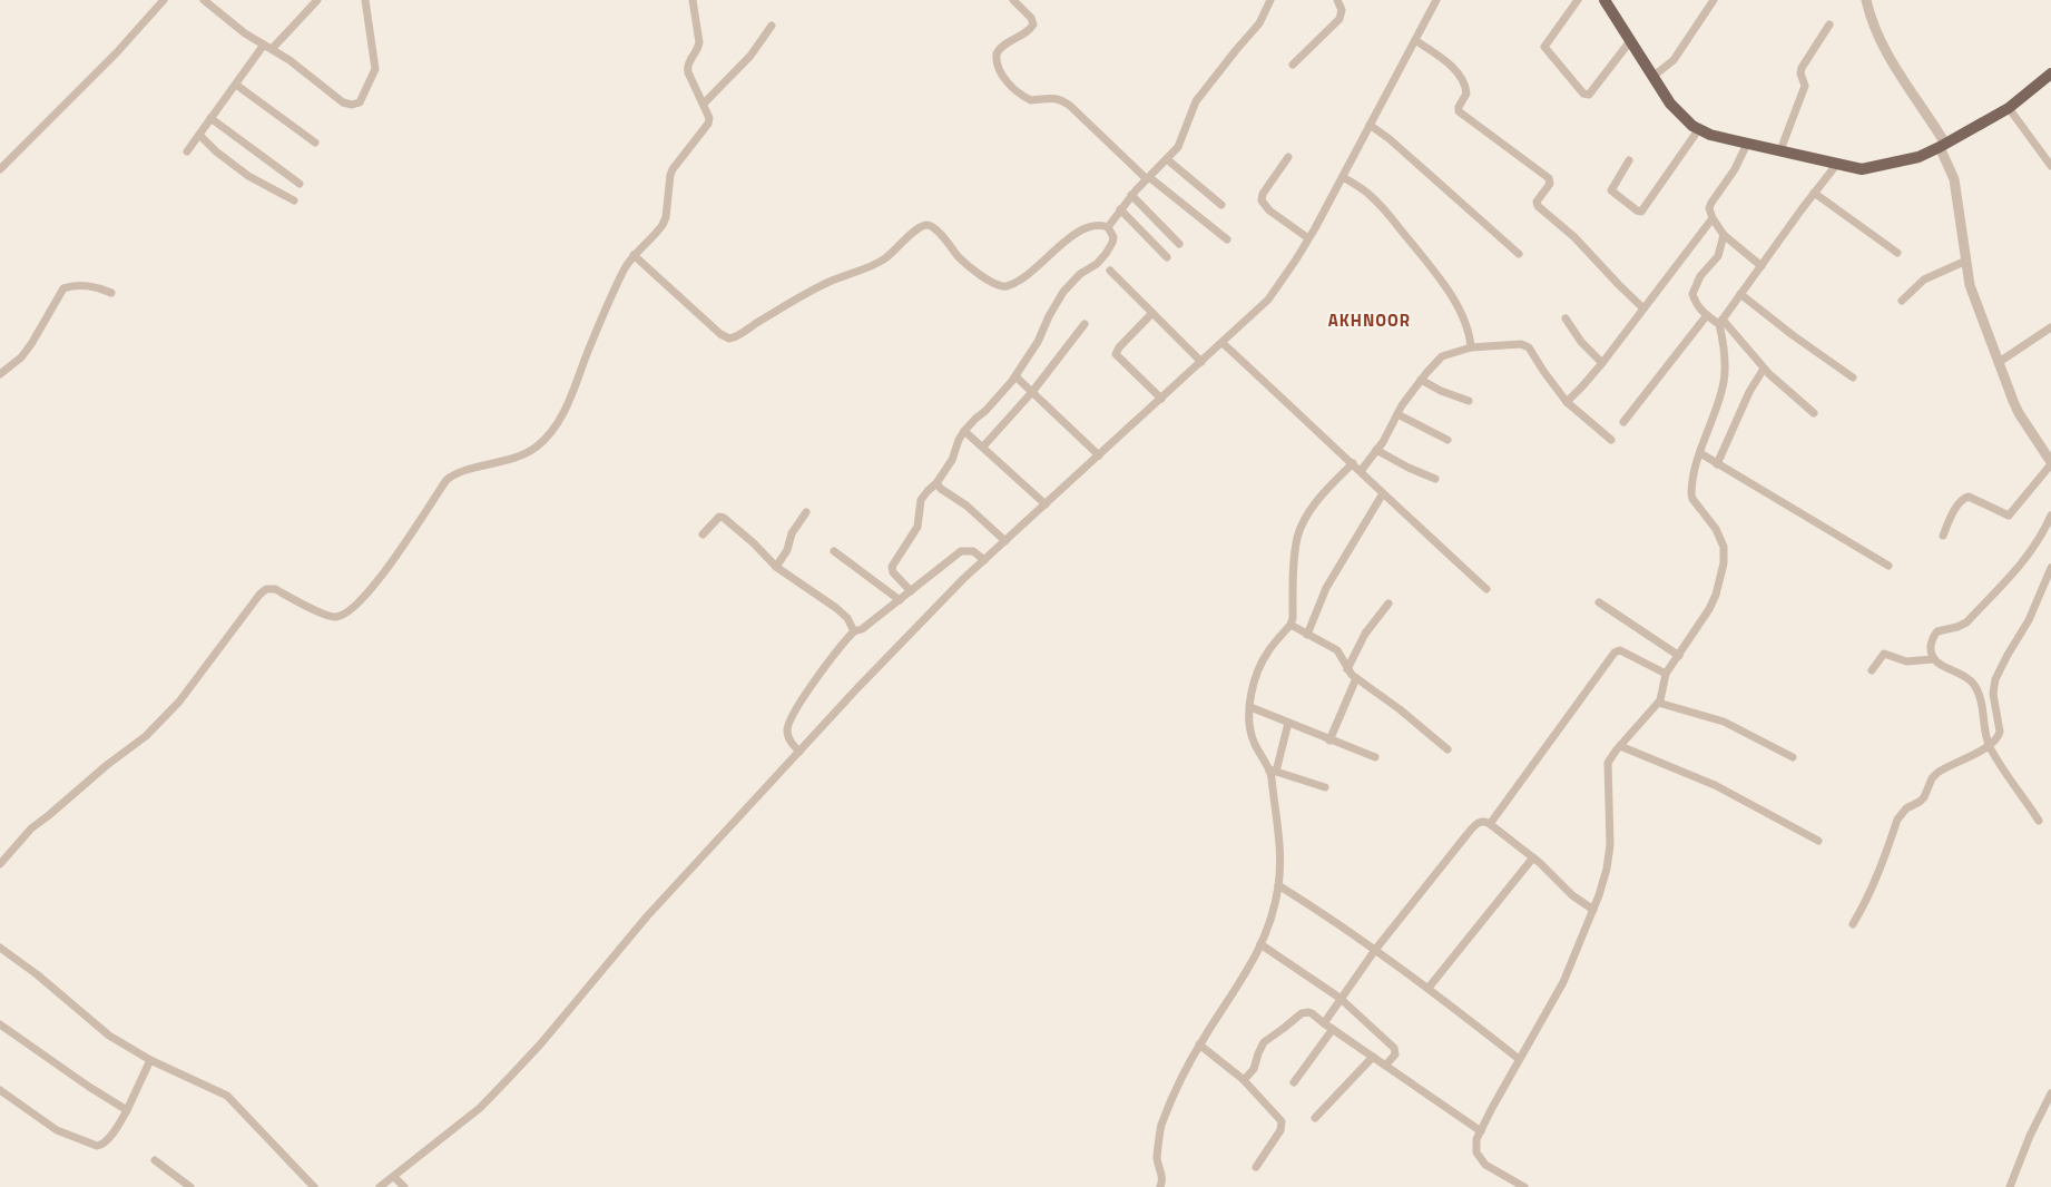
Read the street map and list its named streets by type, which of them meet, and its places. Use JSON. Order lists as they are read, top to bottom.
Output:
{
  "districts": ["AKHNOOR"]
}
